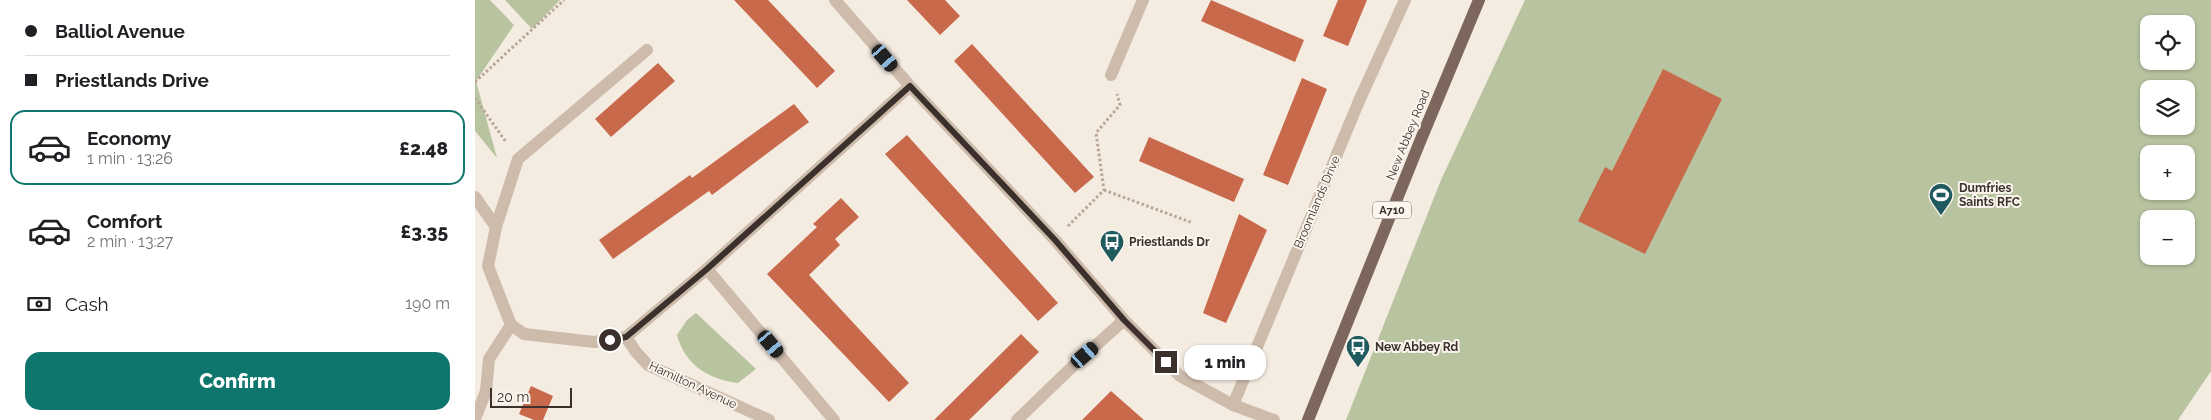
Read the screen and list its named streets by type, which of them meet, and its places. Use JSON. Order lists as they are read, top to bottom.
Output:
{
  "streets": {
    "main road": ["New Abbey Road", "A710"],
    "street": ["Broomlands Drive", "Hamilton Avenue"]
  },
  "places": {
    "sports": ["Dumfries Saints RFC"],
    "bus stop": ["Priestlands Dr", "New Abbey Rd"]
  },
  "scale_bar": "20 m",
  "page": {
    "banner": ["Balliol Avenue", "Priestlands Drive"],
    "map_buttons": ["+", "−"],
    "list": [
      {
        "name": "Economy",
        "note": "1 min · 13:26",
        "value": "£2.48"
      },
      {
        "name": "Comfort",
        "note": "2 min · 13:27",
        "value": "£3.35"
      }
    ],
    "pay": ["Cash", "190 m"],
    "buttons": "Confirm",
    "bubble": "1 min",
    "scale": "20 m"
  }
}
